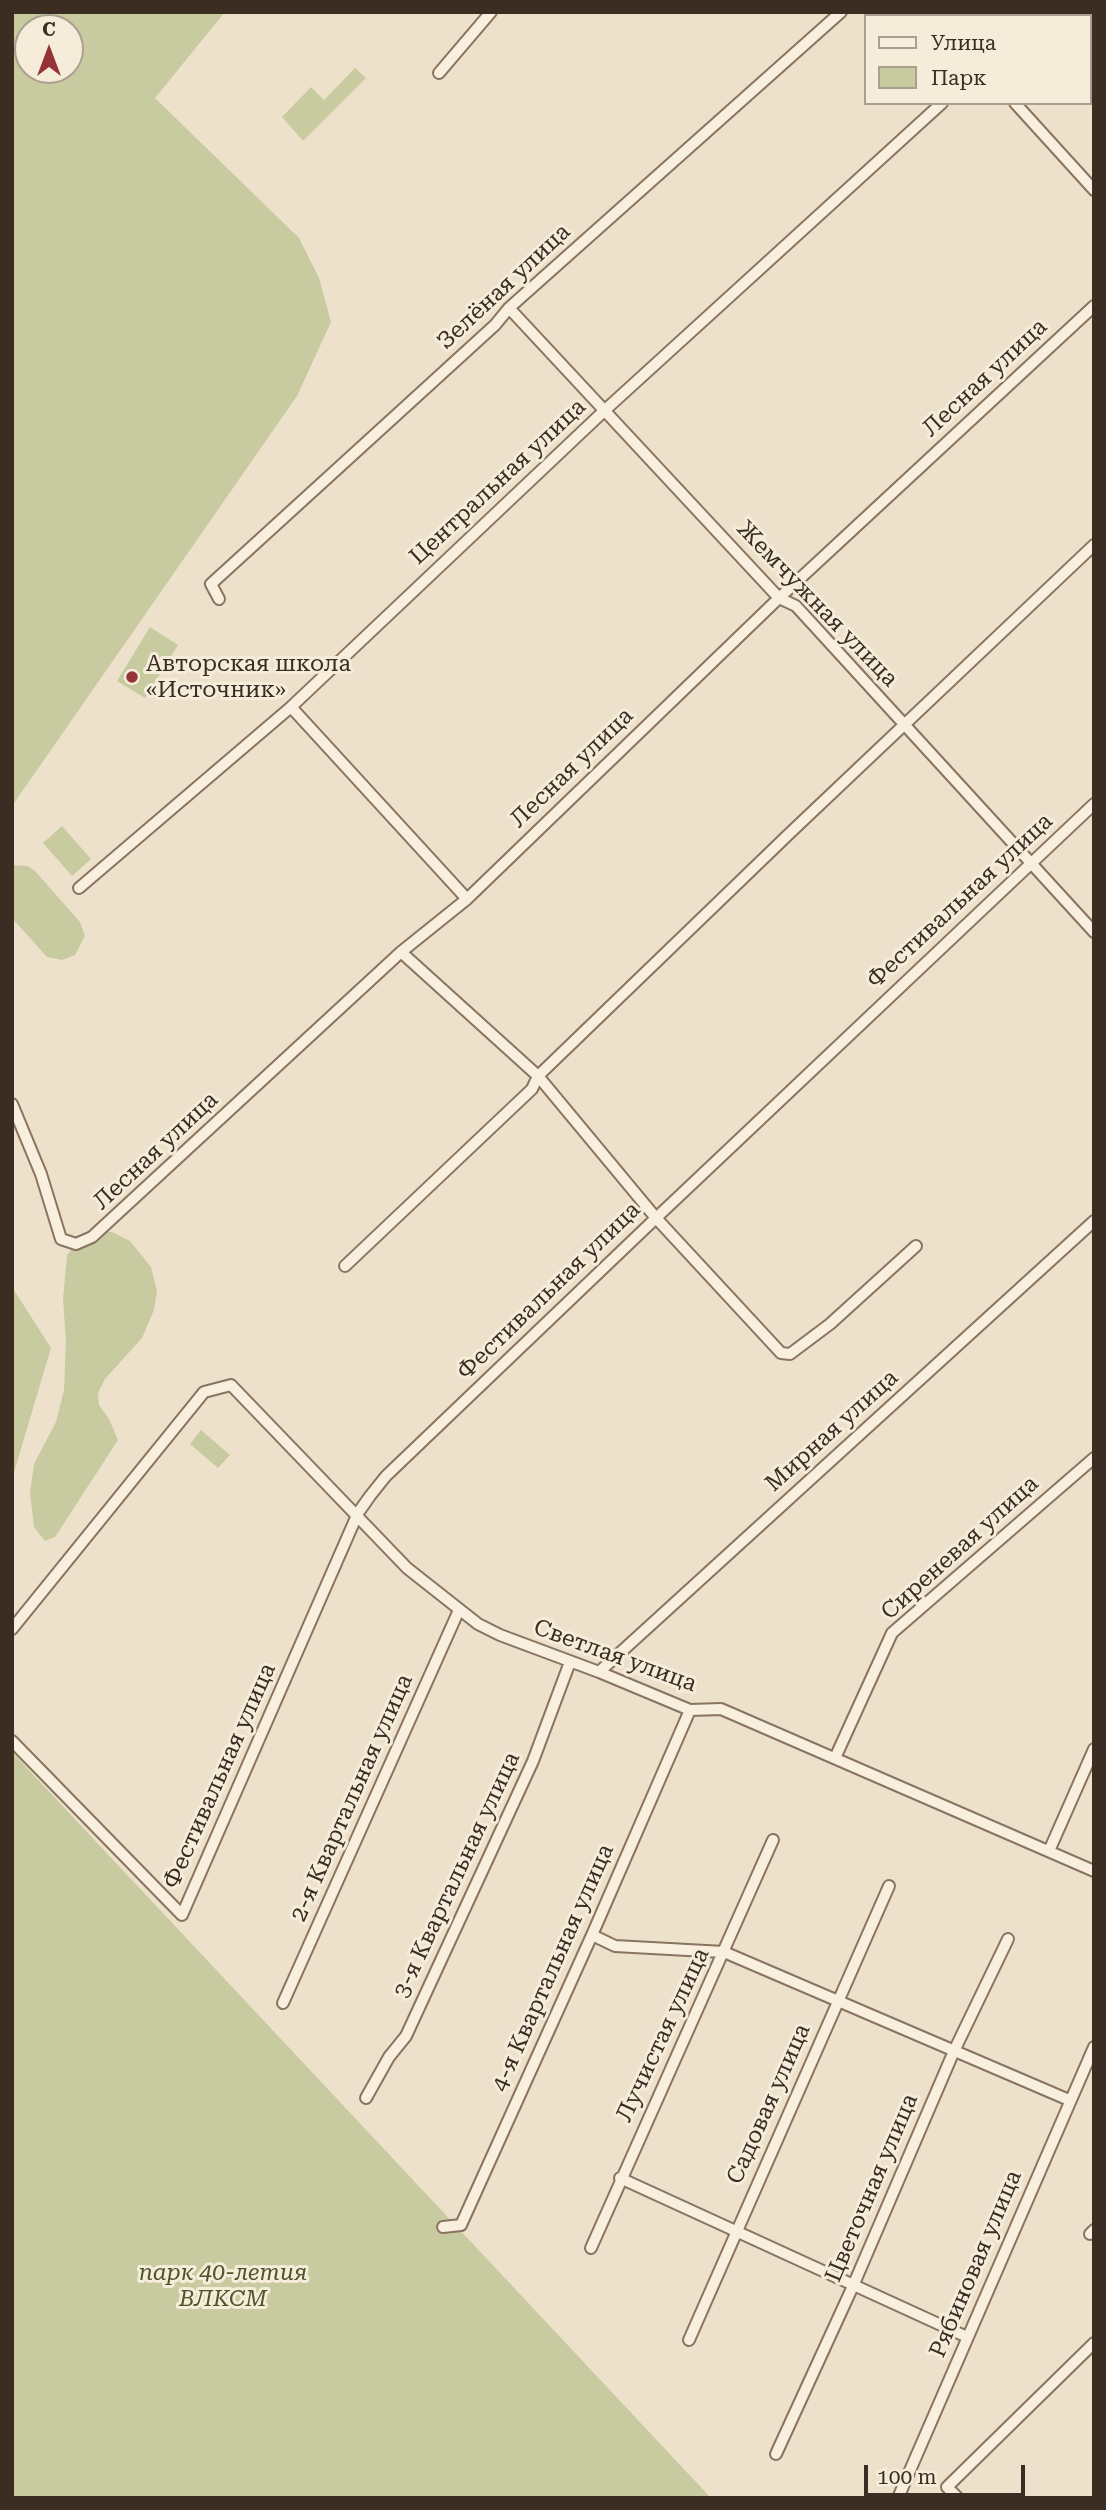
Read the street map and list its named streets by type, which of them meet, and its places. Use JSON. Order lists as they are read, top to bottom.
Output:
{
  "streets": {
    "street": [
      "Зелёная улица",
      "Лесная улица",
      "Центральная улица",
      "Жемчужная улица",
      "Фестивальная улица",
      "Мирная улица",
      "Сиреневая улица",
      "Светлая улица",
      "2-я Квартальная улица",
      "3-я Квартальная улица",
      "4-я Квартальная улица",
      "Лучистая улица",
      "Садовая улица",
      "Цветочная улица",
      "Рябиновая улица"
    ]
  },
  "crossings": [
    ["Зелёная улица", "Жемчужная улица"],
    ["Лесная улица", "Жемчужная улица"],
    ["Центральная улица", "Жемчужная улица"],
    ["Жемчужная улица", "Фестивальная улица"],
    ["Фестивальная улица", "Светлая улица"],
    ["Мирная улица", "Светлая улица"],
    ["Сиреневая улица", "Светлая улица"],
    ["Светлая улица", "2-я Квартальная улица"],
    ["Светлая улица", "3-я Квартальная улица"],
    ["Светлая улица", "4-я Квартальная улица"]
  ],
  "parks": ["парк 40-летия ВЛКСМ"],
  "places": ["Авторская школа «Источник»"],
  "legend": ["Улица", "Парк"],
  "scale_bar": "100 m",
  "north": "top"
}
